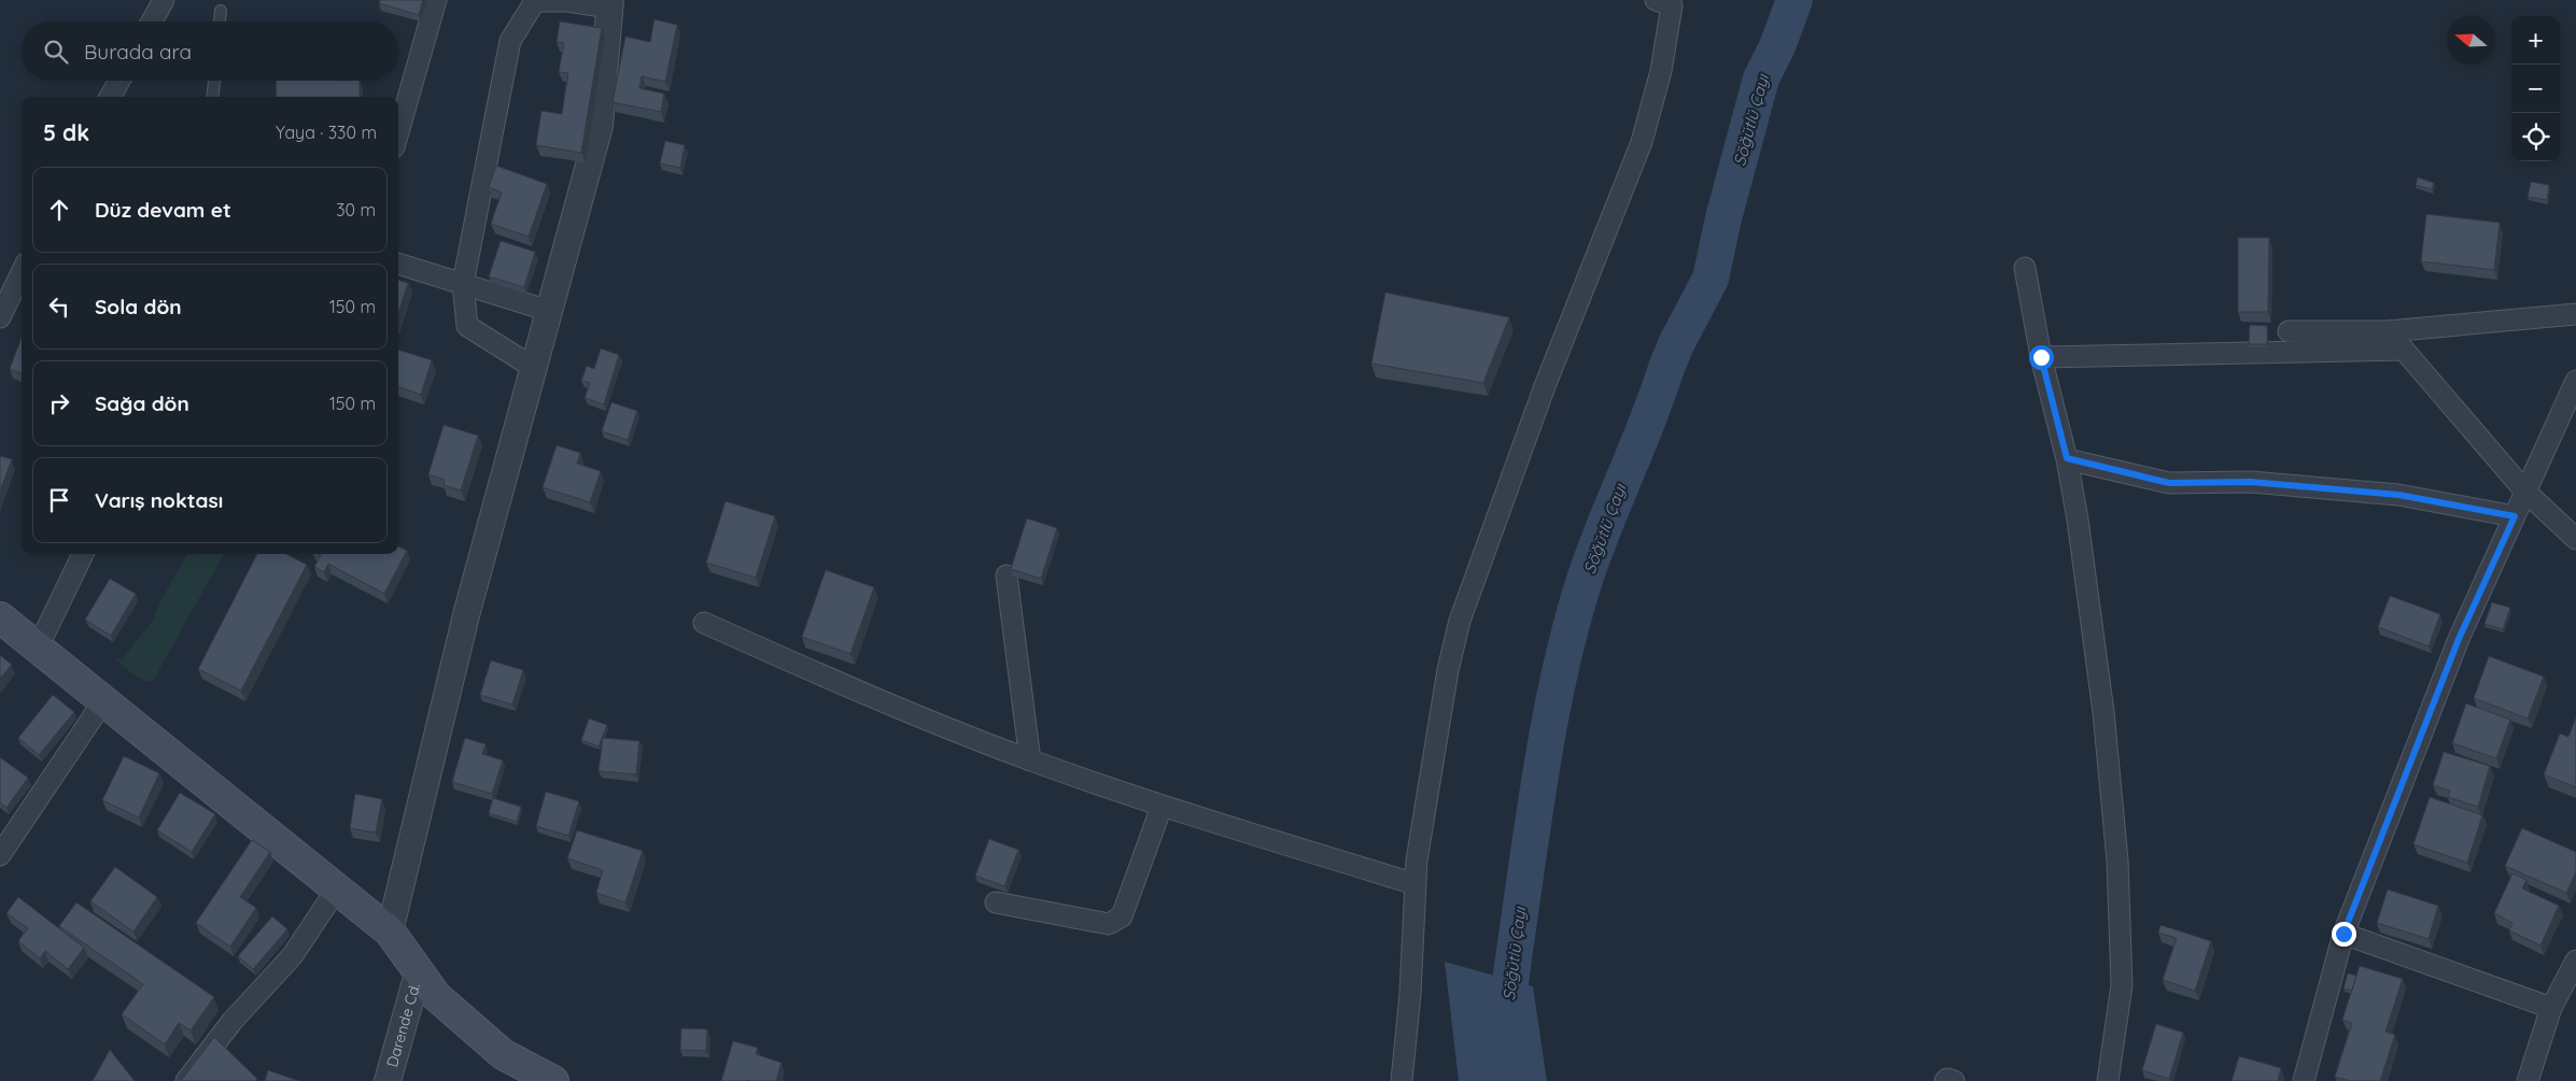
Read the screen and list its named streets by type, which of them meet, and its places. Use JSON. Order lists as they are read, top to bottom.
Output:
{
  "streets": {
    "street": ["Darende Cd."]
  },
  "water": ["Söğütlü Çayı"],
  "north": "left",
  "page": {
    "map_buttons": ["+", "−"],
    "search": "Burada ara",
    "heading": ["5 dk", "Yaya · 330 m"],
    "list": [
      ["Düz devam et", "30 m"],
      ["Sola dön", "150 m"],
      ["Sağa dön", "150 m"],
      "Varış noktası"
    ]
  }
}
